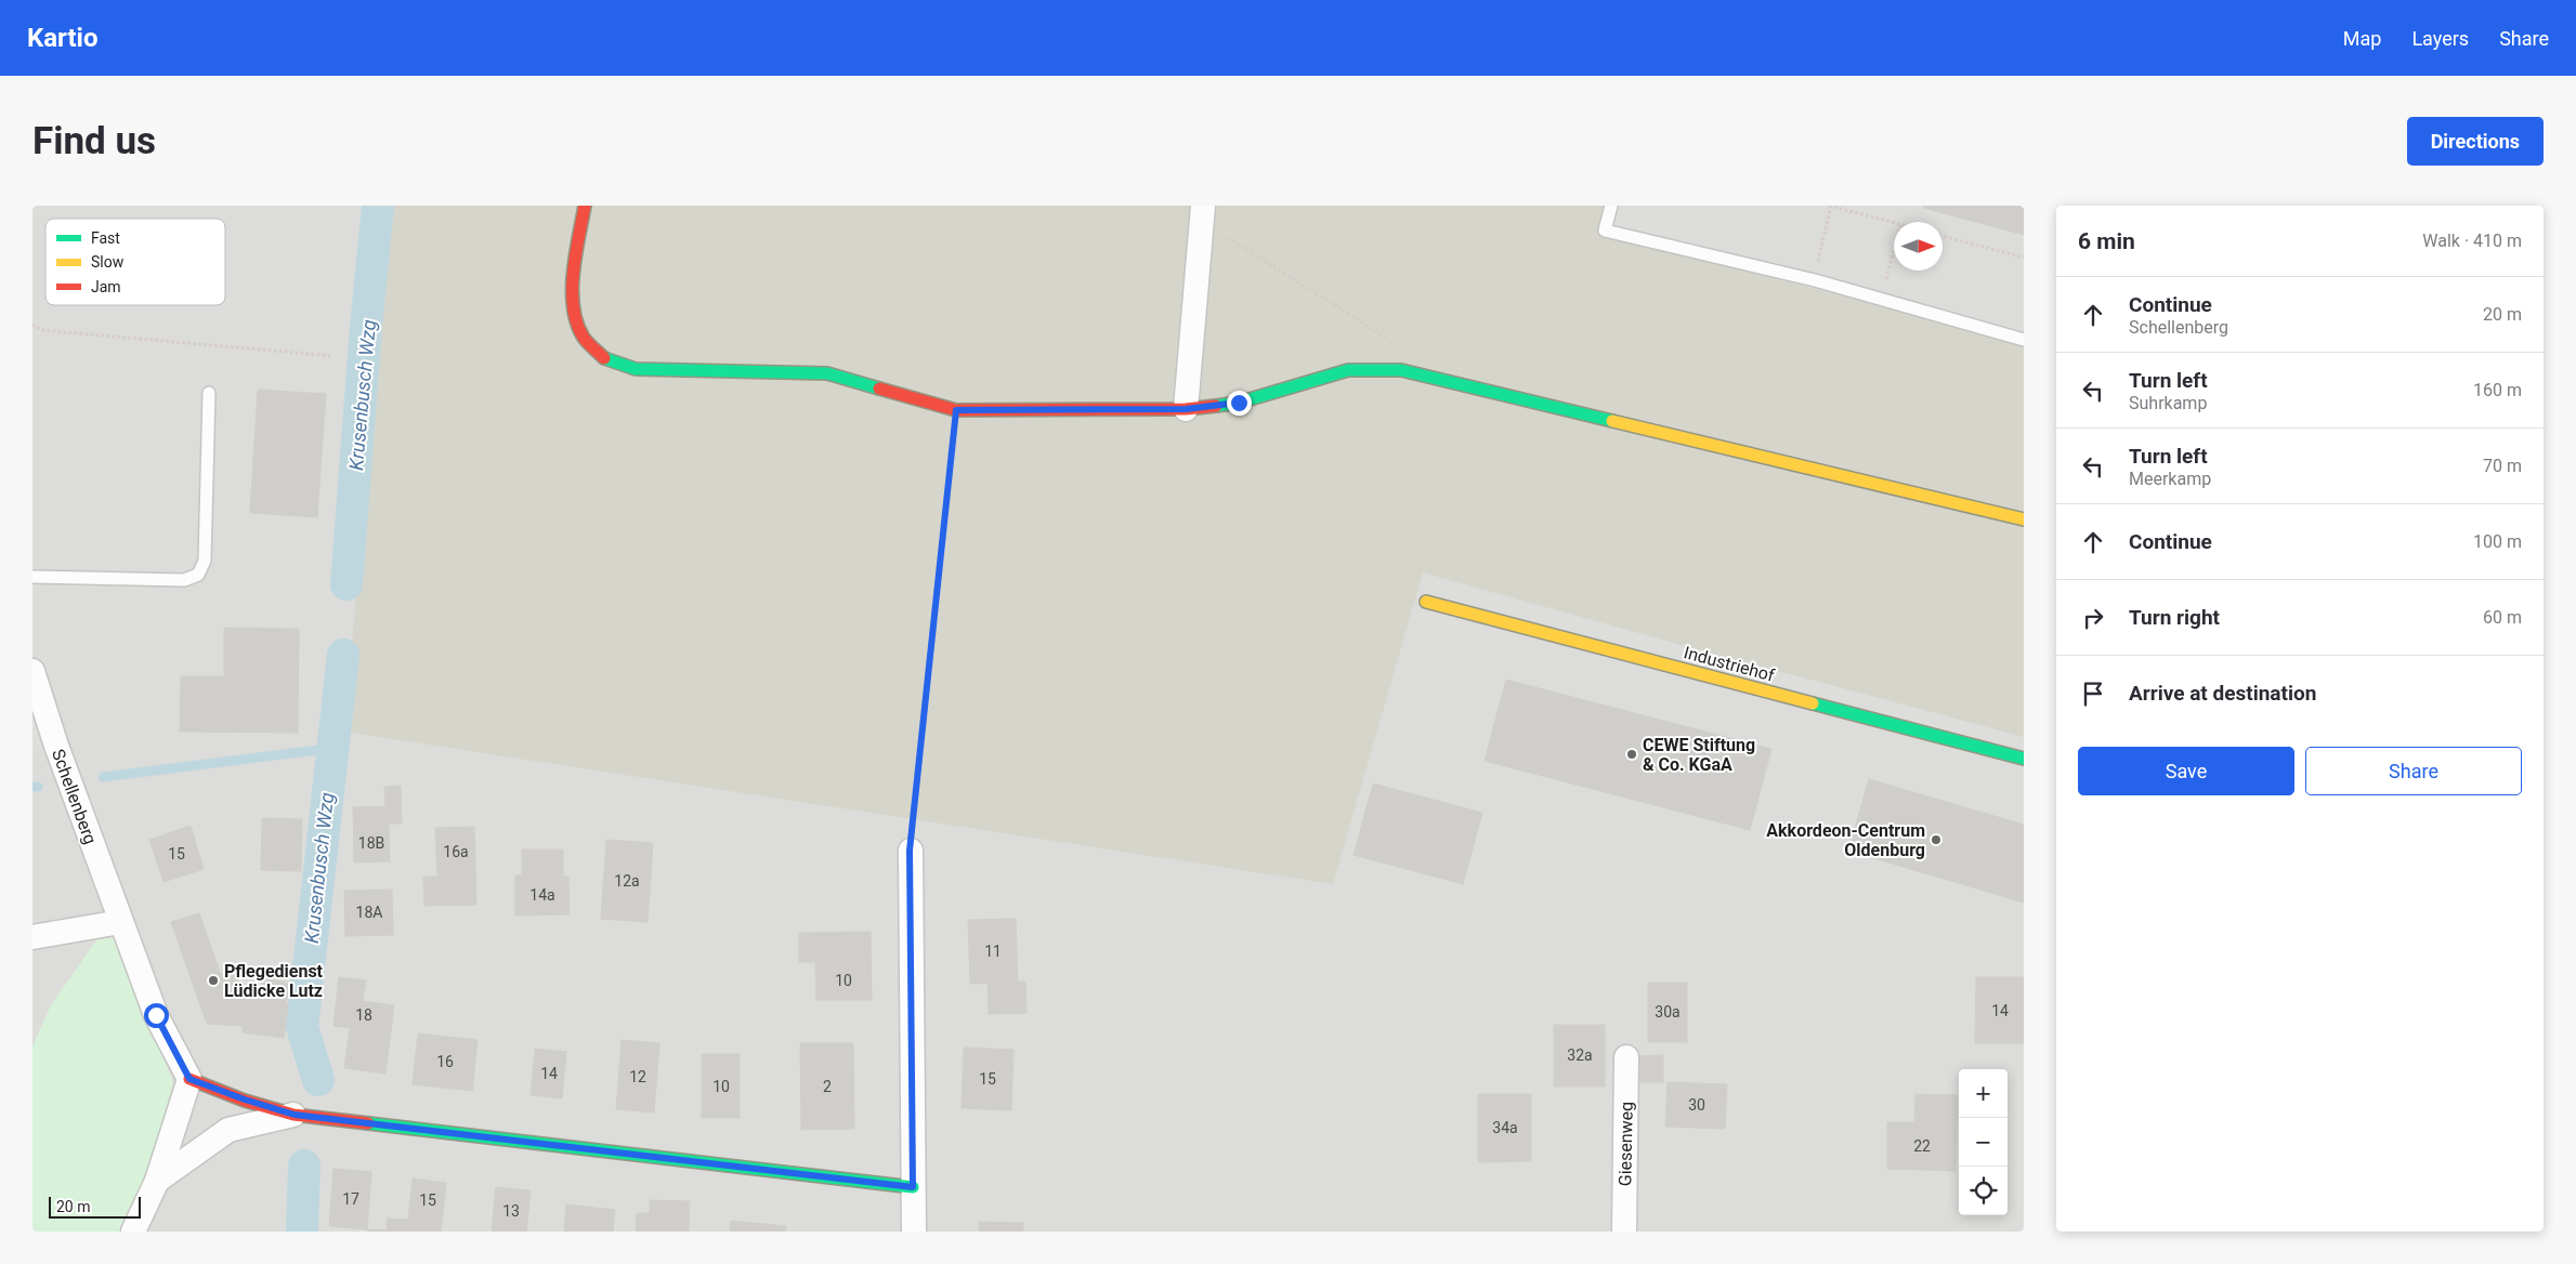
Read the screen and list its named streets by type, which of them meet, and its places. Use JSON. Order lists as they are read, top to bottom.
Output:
{
  "streets": {
    "street": ["Industriehof", "Schellenberg", "Giesenweg"]
  },
  "water": ["Krusenbusch Wzg"],
  "places": ["CEWE Stiftung & Co. KGaA", "Akkordeon-Centrum Oldenburg", "Pflegedienst Lüdicke Lutz"],
  "house_numbers": [
    "18B",
    "16a",
    "15",
    "12a",
    "14a",
    "18A",
    "11",
    "10",
    "14",
    "30a",
    "18",
    "32a",
    "16",
    "14",
    "12",
    "15",
    "10",
    "2",
    "30",
    "34a",
    "22",
    "17",
    "15",
    "13"
  ],
  "legend": ["Fast", "Slow", "Jam"],
  "scale_bar": "20 m",
  "north": "right",
  "page": {
    "header": "Kartio",
    "nav": ["Map", "Layers", "Share"],
    "buttons": [
      "Directions",
      ["Save", "Share"]
    ],
    "title": "Find us",
    "heading": ["6 min", "Walk · 410 m"],
    "list": [
      ["Continue", "Schellenberg", "20 m"],
      ["Turn left", "Suhrkamp", "160 m"],
      ["Turn left", "Meerkamp", "70 m"],
      ["Continue", "100 m"],
      ["Turn right", "60 m"],
      "Arrive at destination"
    ],
    "map_buttons": ["+", "−"],
    "scale": "20 m"
  }
}
